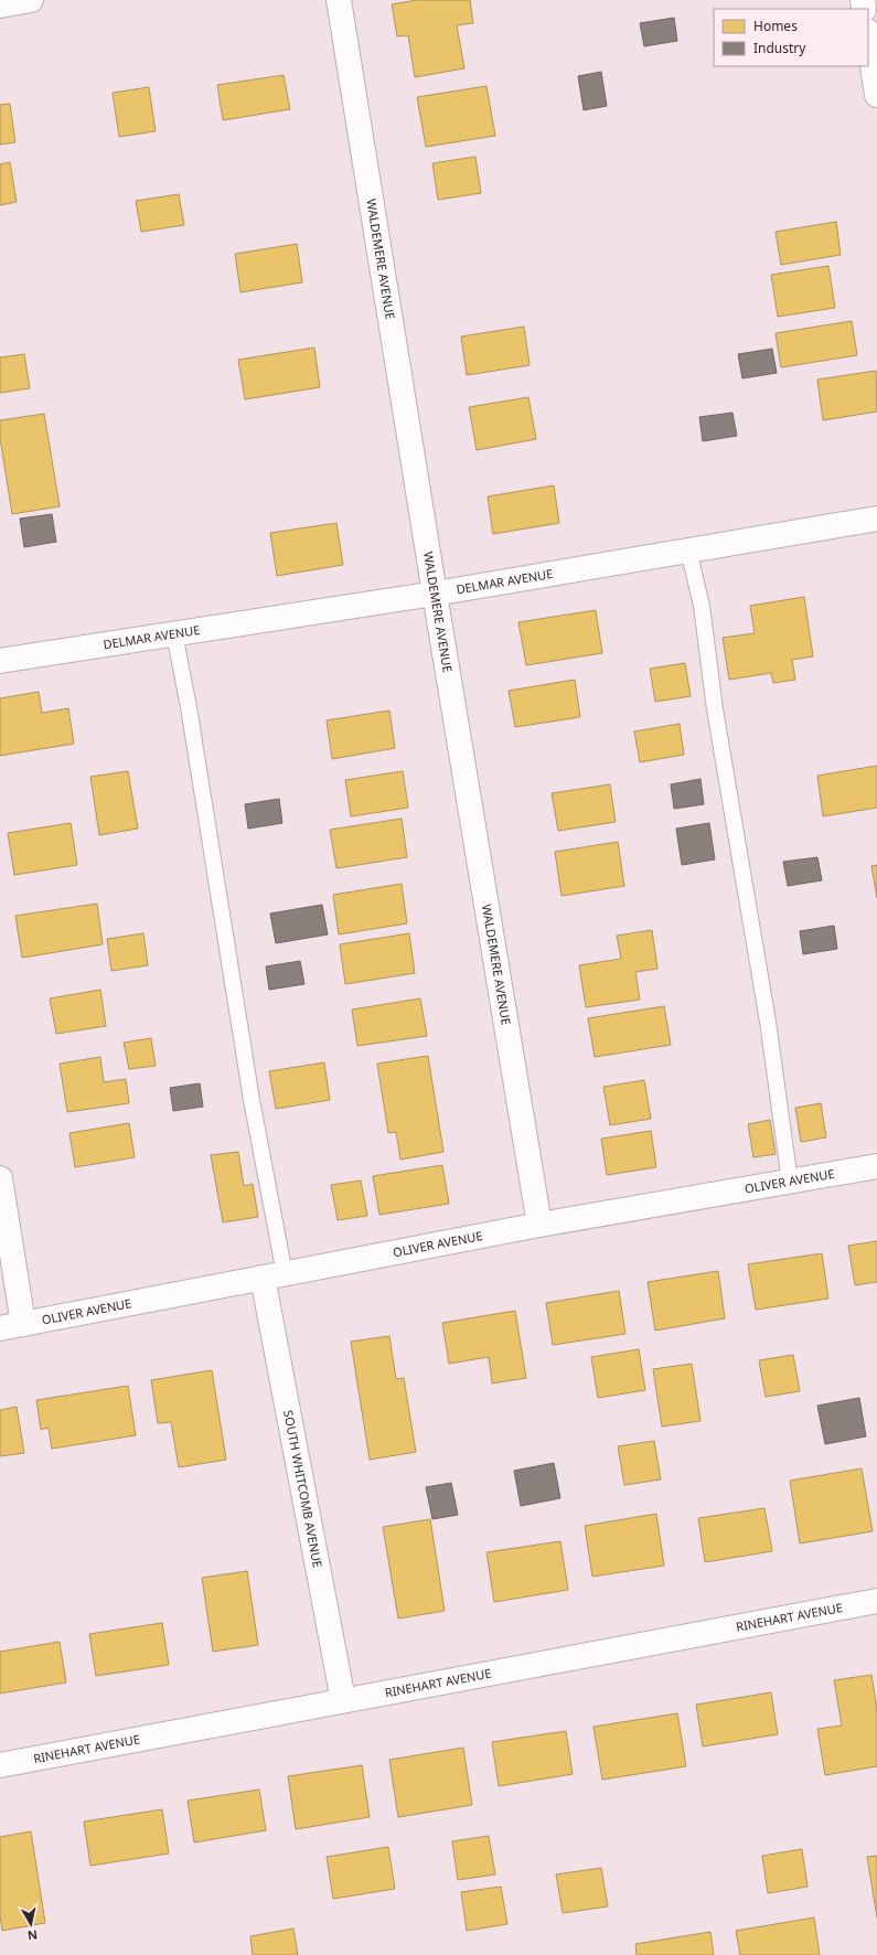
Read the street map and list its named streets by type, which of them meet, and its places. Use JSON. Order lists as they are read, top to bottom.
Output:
{
  "streets": {
    "street": [
      "WALDEMERE AVENUE",
      "DELMAR AVENUE",
      "OLIVER AVENUE",
      "SOUTH WHITCOMB AVENUE",
      "RINEHART AVENUE"
    ]
  },
  "crossings": [
    ["WALDEMERE AVENUE", "DELMAR AVENUE"],
    ["WALDEMERE AVENUE", "OLIVER AVENUE"],
    ["OLIVER AVENUE", "SOUTH WHITCOMB AVENUE"],
    ["SOUTH WHITCOMB AVENUE", "RINEHART AVENUE"]
  ],
  "legend": ["Homes", "Industry"],
  "north": "bottom"
}
